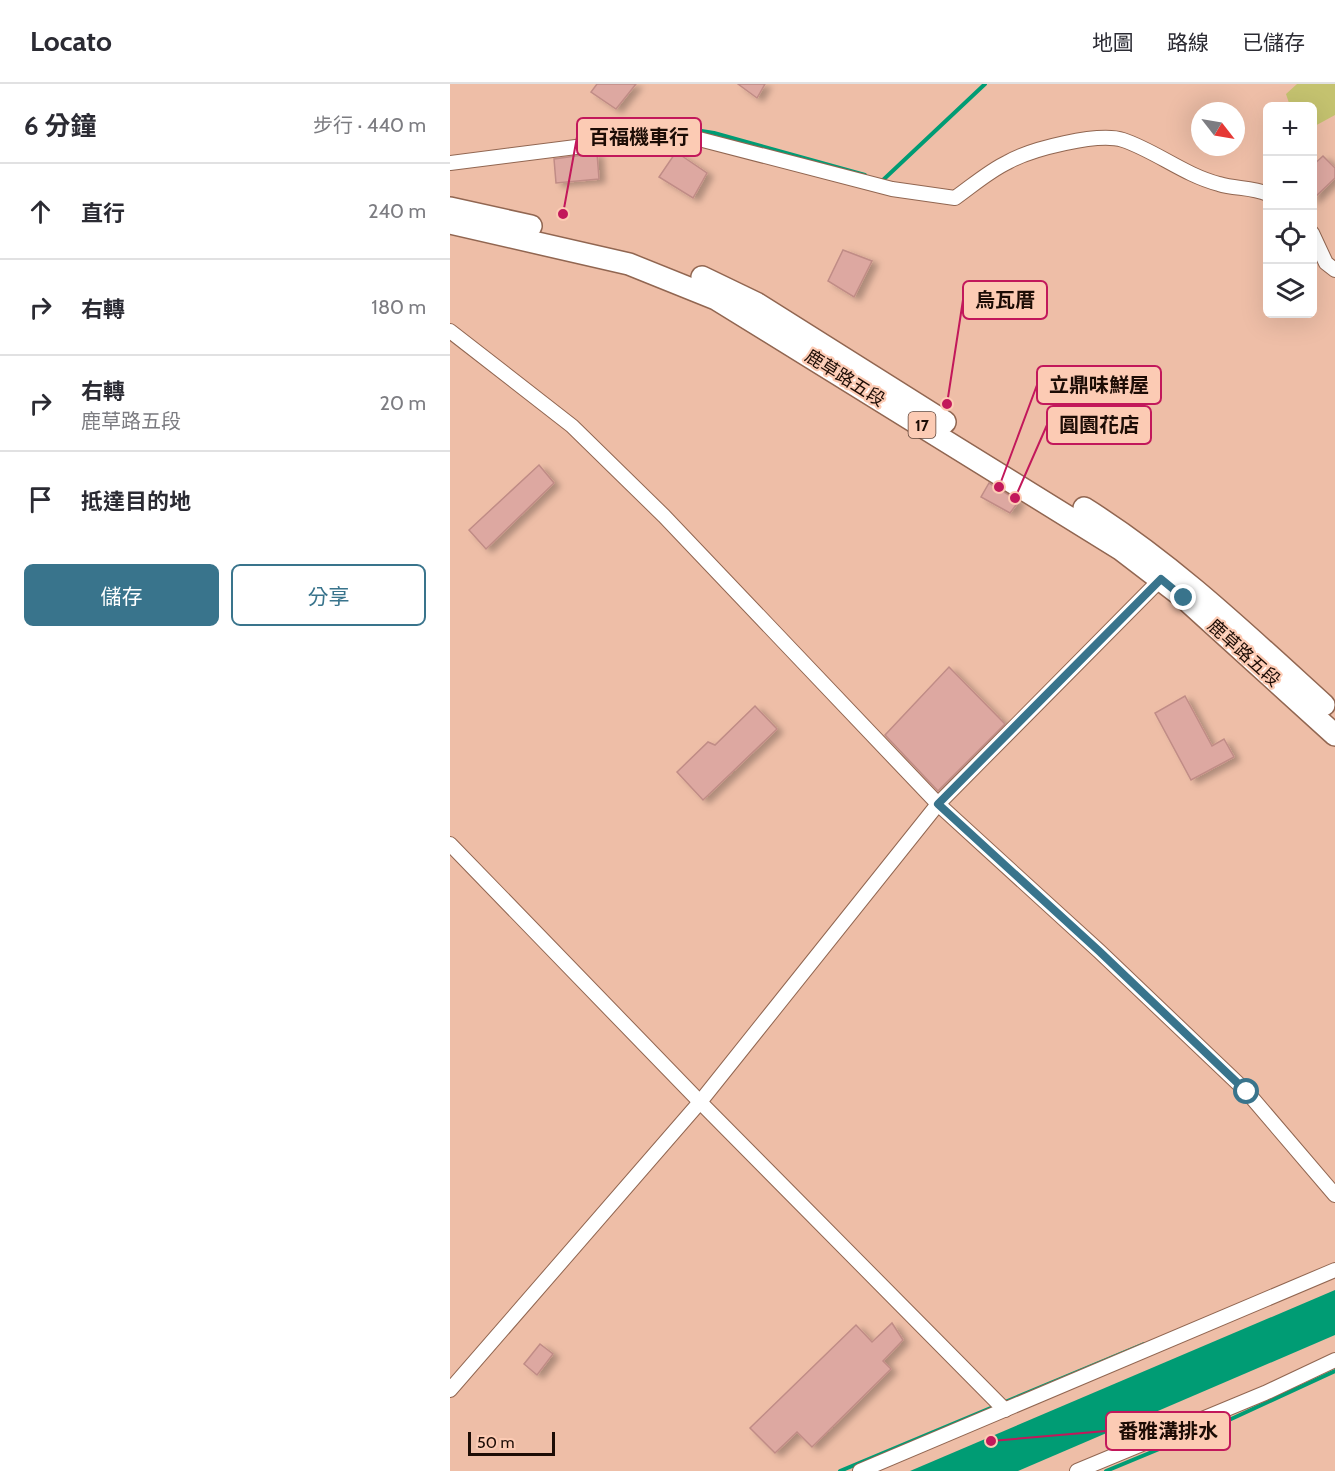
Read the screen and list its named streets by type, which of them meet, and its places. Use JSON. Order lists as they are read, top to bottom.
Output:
{
  "streets": {
    "main road": ["鹿草路五段", "17"]
  },
  "places": [
    "百福機車行",
    "烏瓦厝",
    "立鼎味鮮屋",
    "圓園花店",
    "番雅溝排水"
  ],
  "scale_bar": "50 m",
  "north": "bottom right",
  "page": {
    "header": "Locato",
    "nav": ["地圖", "路線", "已儲存"],
    "heading": ["6 分鐘", "步行 · 440 m"],
    "map_buttons": ["+", "−"],
    "list": [
      ["直行", "240 m"],
      ["右轉", "180 m"],
      ["右轉", "鹿草路五段", "20 m"],
      "抵達目的地"
    ],
    "buttons": ["儲存", "分享"],
    "scale": "50 m"
  }
}
